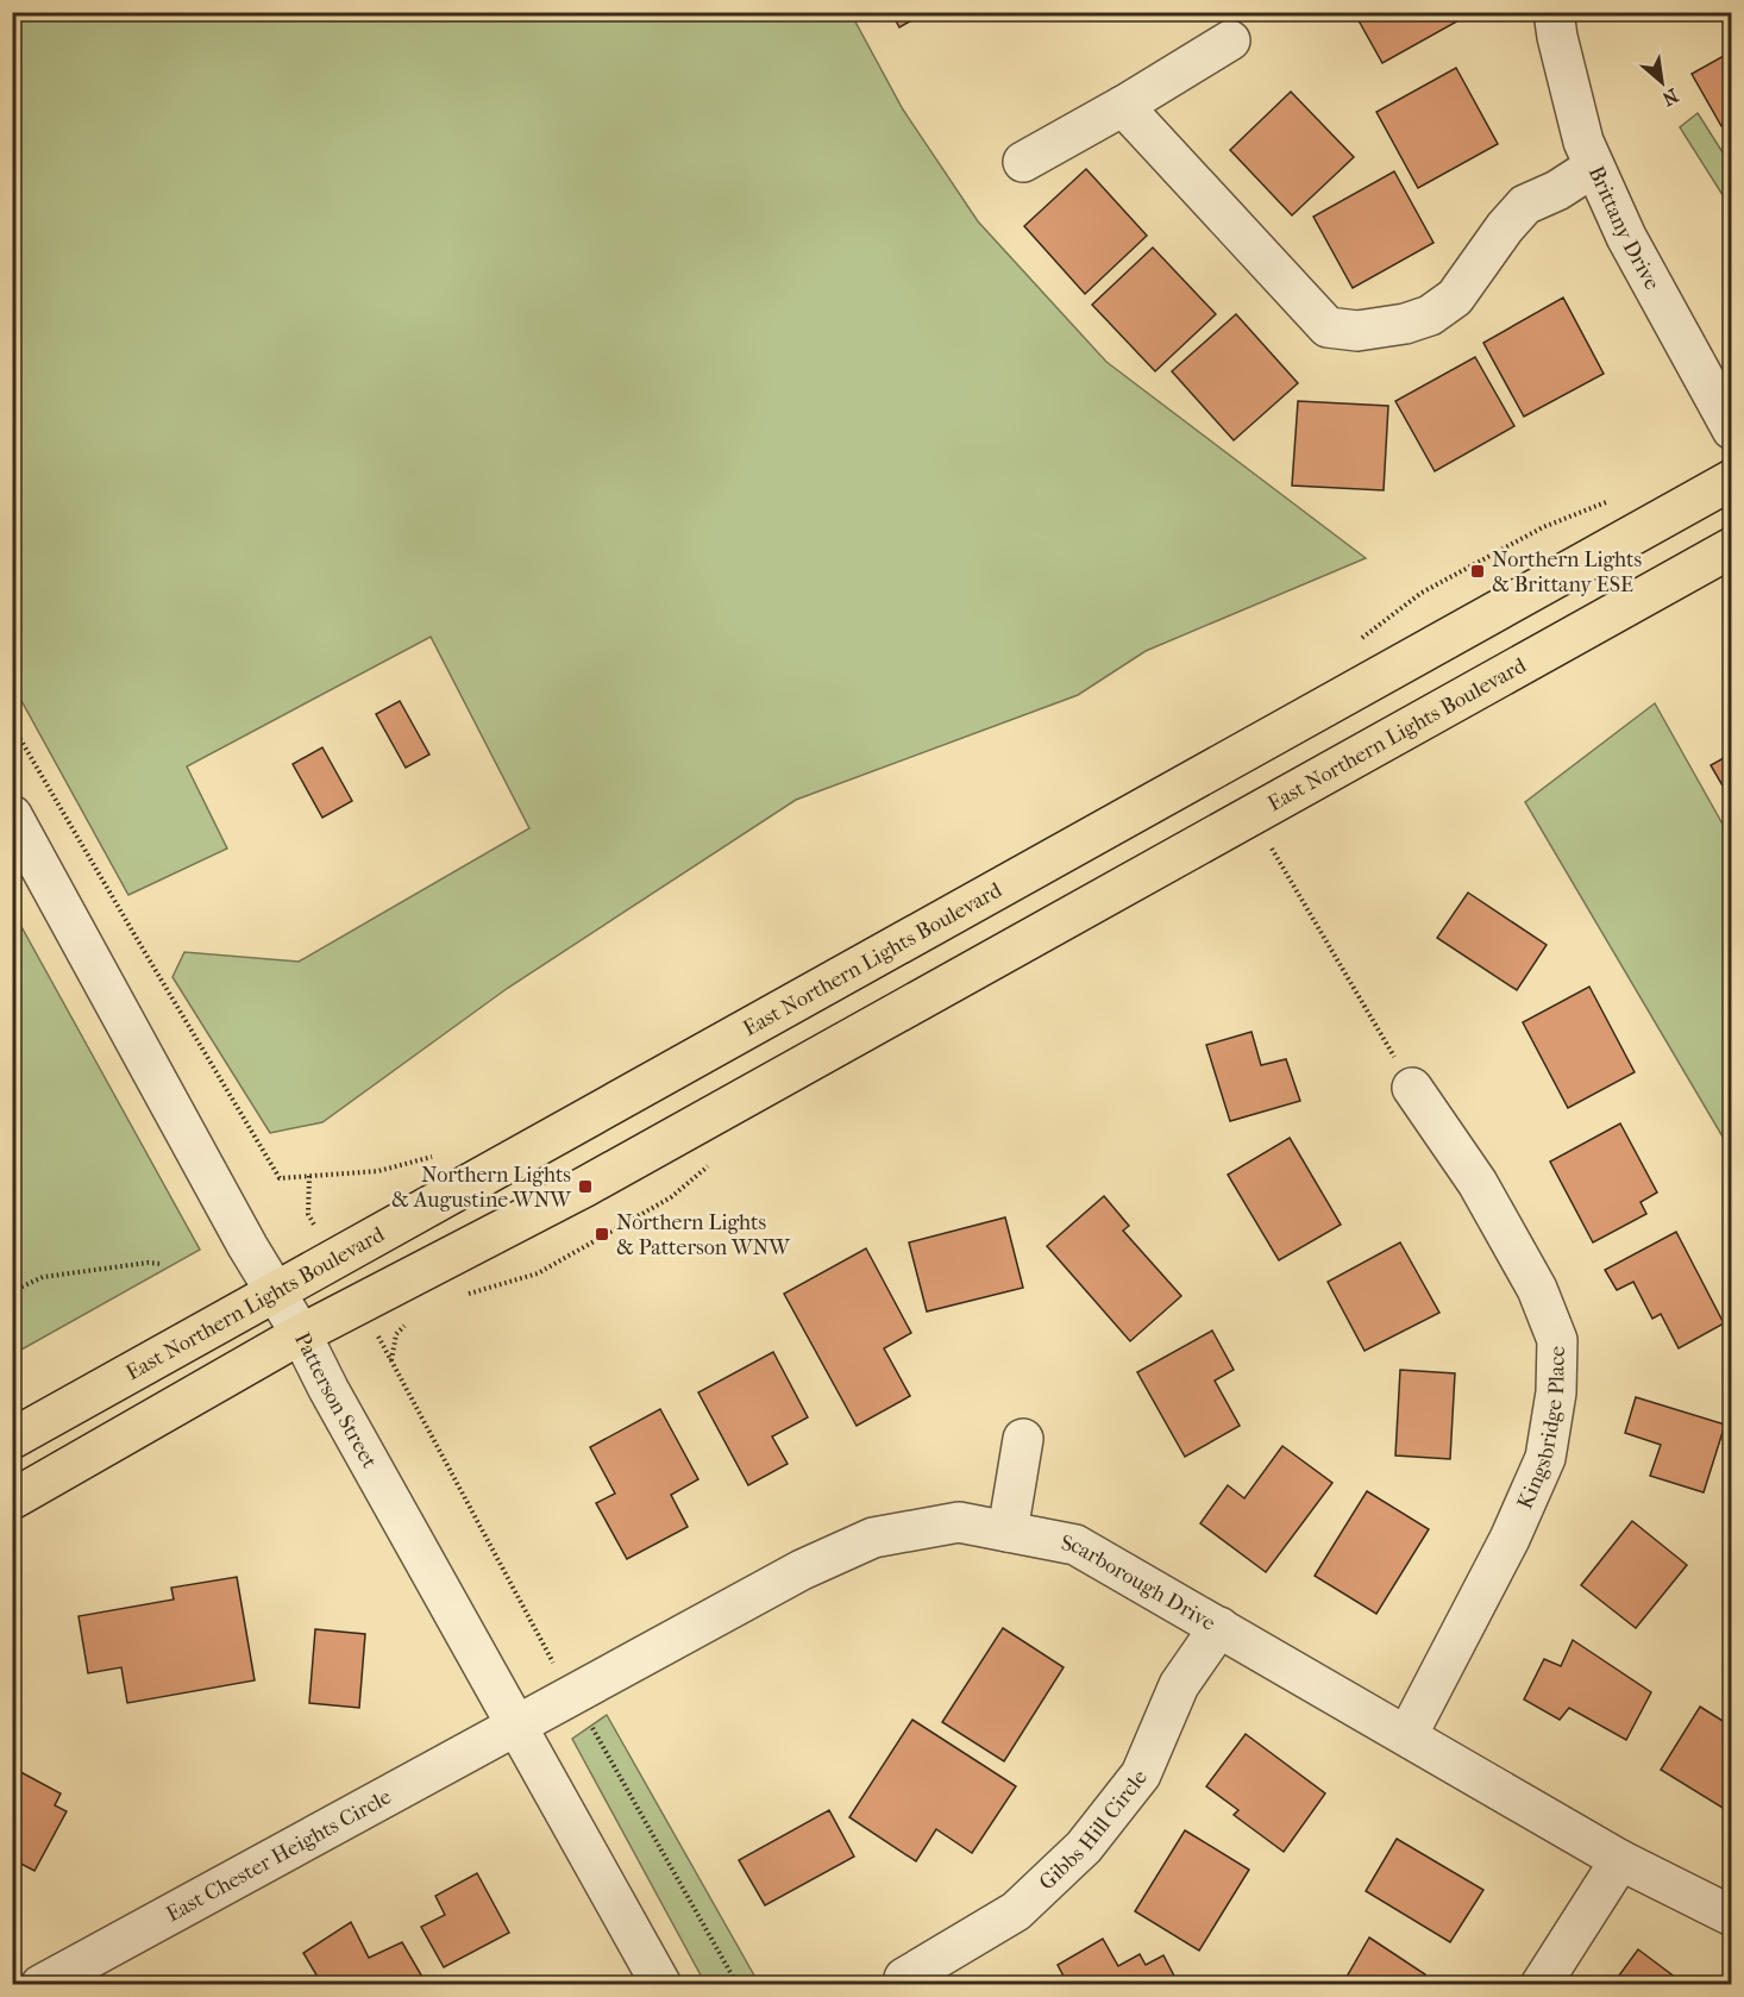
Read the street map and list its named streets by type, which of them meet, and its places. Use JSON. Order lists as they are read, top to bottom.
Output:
{
  "streets": {
    "main road": ["East Northern Lights Boulevard"],
    "street": [
      "Brittany Drive",
      "Patterson Street",
      "Kingsbridge Place",
      "Scarborough Drive",
      "Gibbs Hill Circle",
      "East Chester Heights Circle"
    ]
  },
  "crossings": [
    ["East Northern Lights Boulevard", "Patterson Street"],
    ["Patterson Street", "Scarborough Drive"],
    ["Patterson Street", "East Chester Heights Circle"],
    ["Kingsbridge Place", "Scarborough Drive"],
    ["Scarborough Drive", "Gibbs Hill Circle"],
    ["Scarborough Drive", "East Chester Heights Circle"]
  ],
  "places": {
    "transit": ["Northern Lights & Brittany ESE", "Northern Lights & Augustine WNW", "Northern Lights & Patterson WNW"]
  },
  "north": "bottom right"
}
